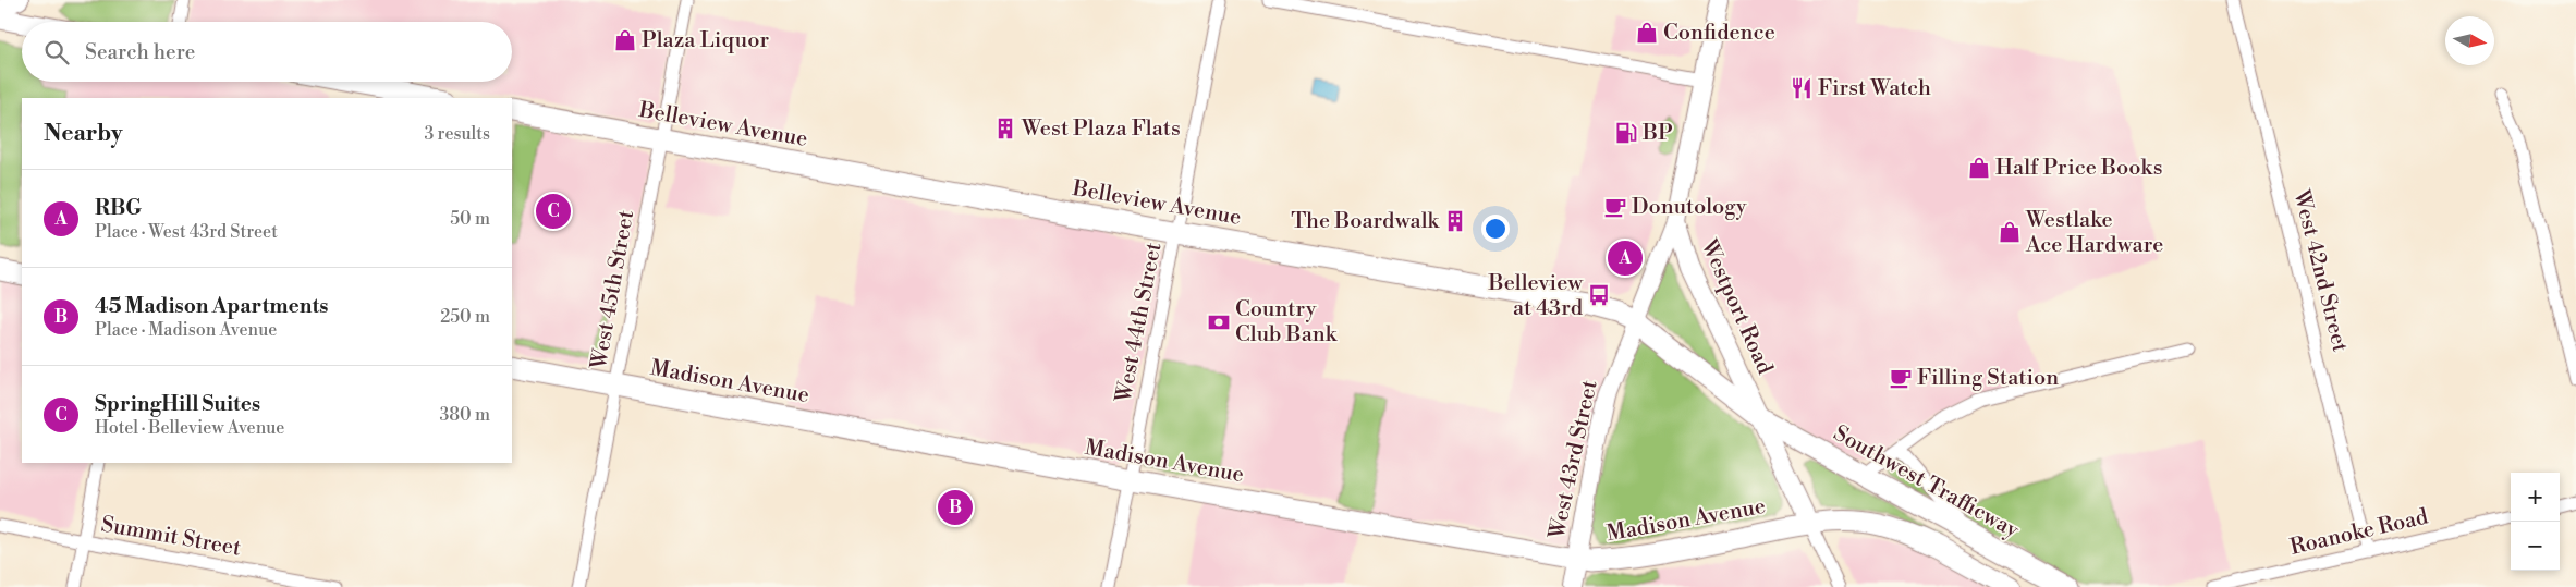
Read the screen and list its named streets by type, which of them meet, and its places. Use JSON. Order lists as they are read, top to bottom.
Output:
{
  "streets": {
    "main road": ["Belleview Avenue", "Madison Avenue", "Southwest Trafficway"],
    "street": [
      "West 42nd Street",
      "West 45th Street",
      "Westport Road",
      "West 44th Street",
      "West 43rd Street",
      "Roanoke Road",
      "Summit Street"
    ]
  },
  "crossings": [
    ["Belleview Avenue", "West 45th Street"],
    ["Belleview Avenue", "Westport Road"],
    ["Belleview Avenue", "West 44th Street"],
    ["Belleview Avenue", "West 43rd Street"],
    ["Belleview Avenue", "Southwest Trafficway"],
    ["West 42nd Street", "Roanoke Road"],
    ["West 45th Street", "Madison Avenue"],
    ["Westport Road", "Madison Avenue"],
    ["Westport Road", "West 43rd Street"],
    ["Westport Road", "Southwest Trafficway"],
    ["West 44th Street", "Madison Avenue"],
    ["Madison Avenue", "West 43rd Street"]
  ],
  "places": {
    "shop": [
      "Confidence",
      "Plaza Liquor",
      "Half Price Books",
      "Westlake Ace Hardware"
    ],
    "restaurant": ["First Watch"],
    "building": ["West Plaza Flats", "The Boardwalk"],
    "fuel station": ["BP"],
    "cafe": ["Donutology", "Filling Station"],
    "bus stop": ["Belleview at 43rd"],
    "bank": ["Country Club Bank"]
  },
  "north": "right",
  "page": {
    "search": "Search here",
    "heading": ["Nearby", "3 results"],
    "list": [
      {
        "mark": "A",
        "name": "RBG",
        "note": "Place · West 43rd Street",
        "value": "50 m"
      },
      {
        "mark": "B",
        "name": "45 Madison Apartments",
        "note": "Place · Madison Avenue",
        "value": "250 m"
      },
      {
        "mark": "C",
        "name": "SpringHill Suites",
        "note": "Hotel · Belleview Avenue",
        "value": "380 m"
      }
    ],
    "pins": ["C", "A", "B"],
    "map_buttons": ["+", "−"]
  }
}
